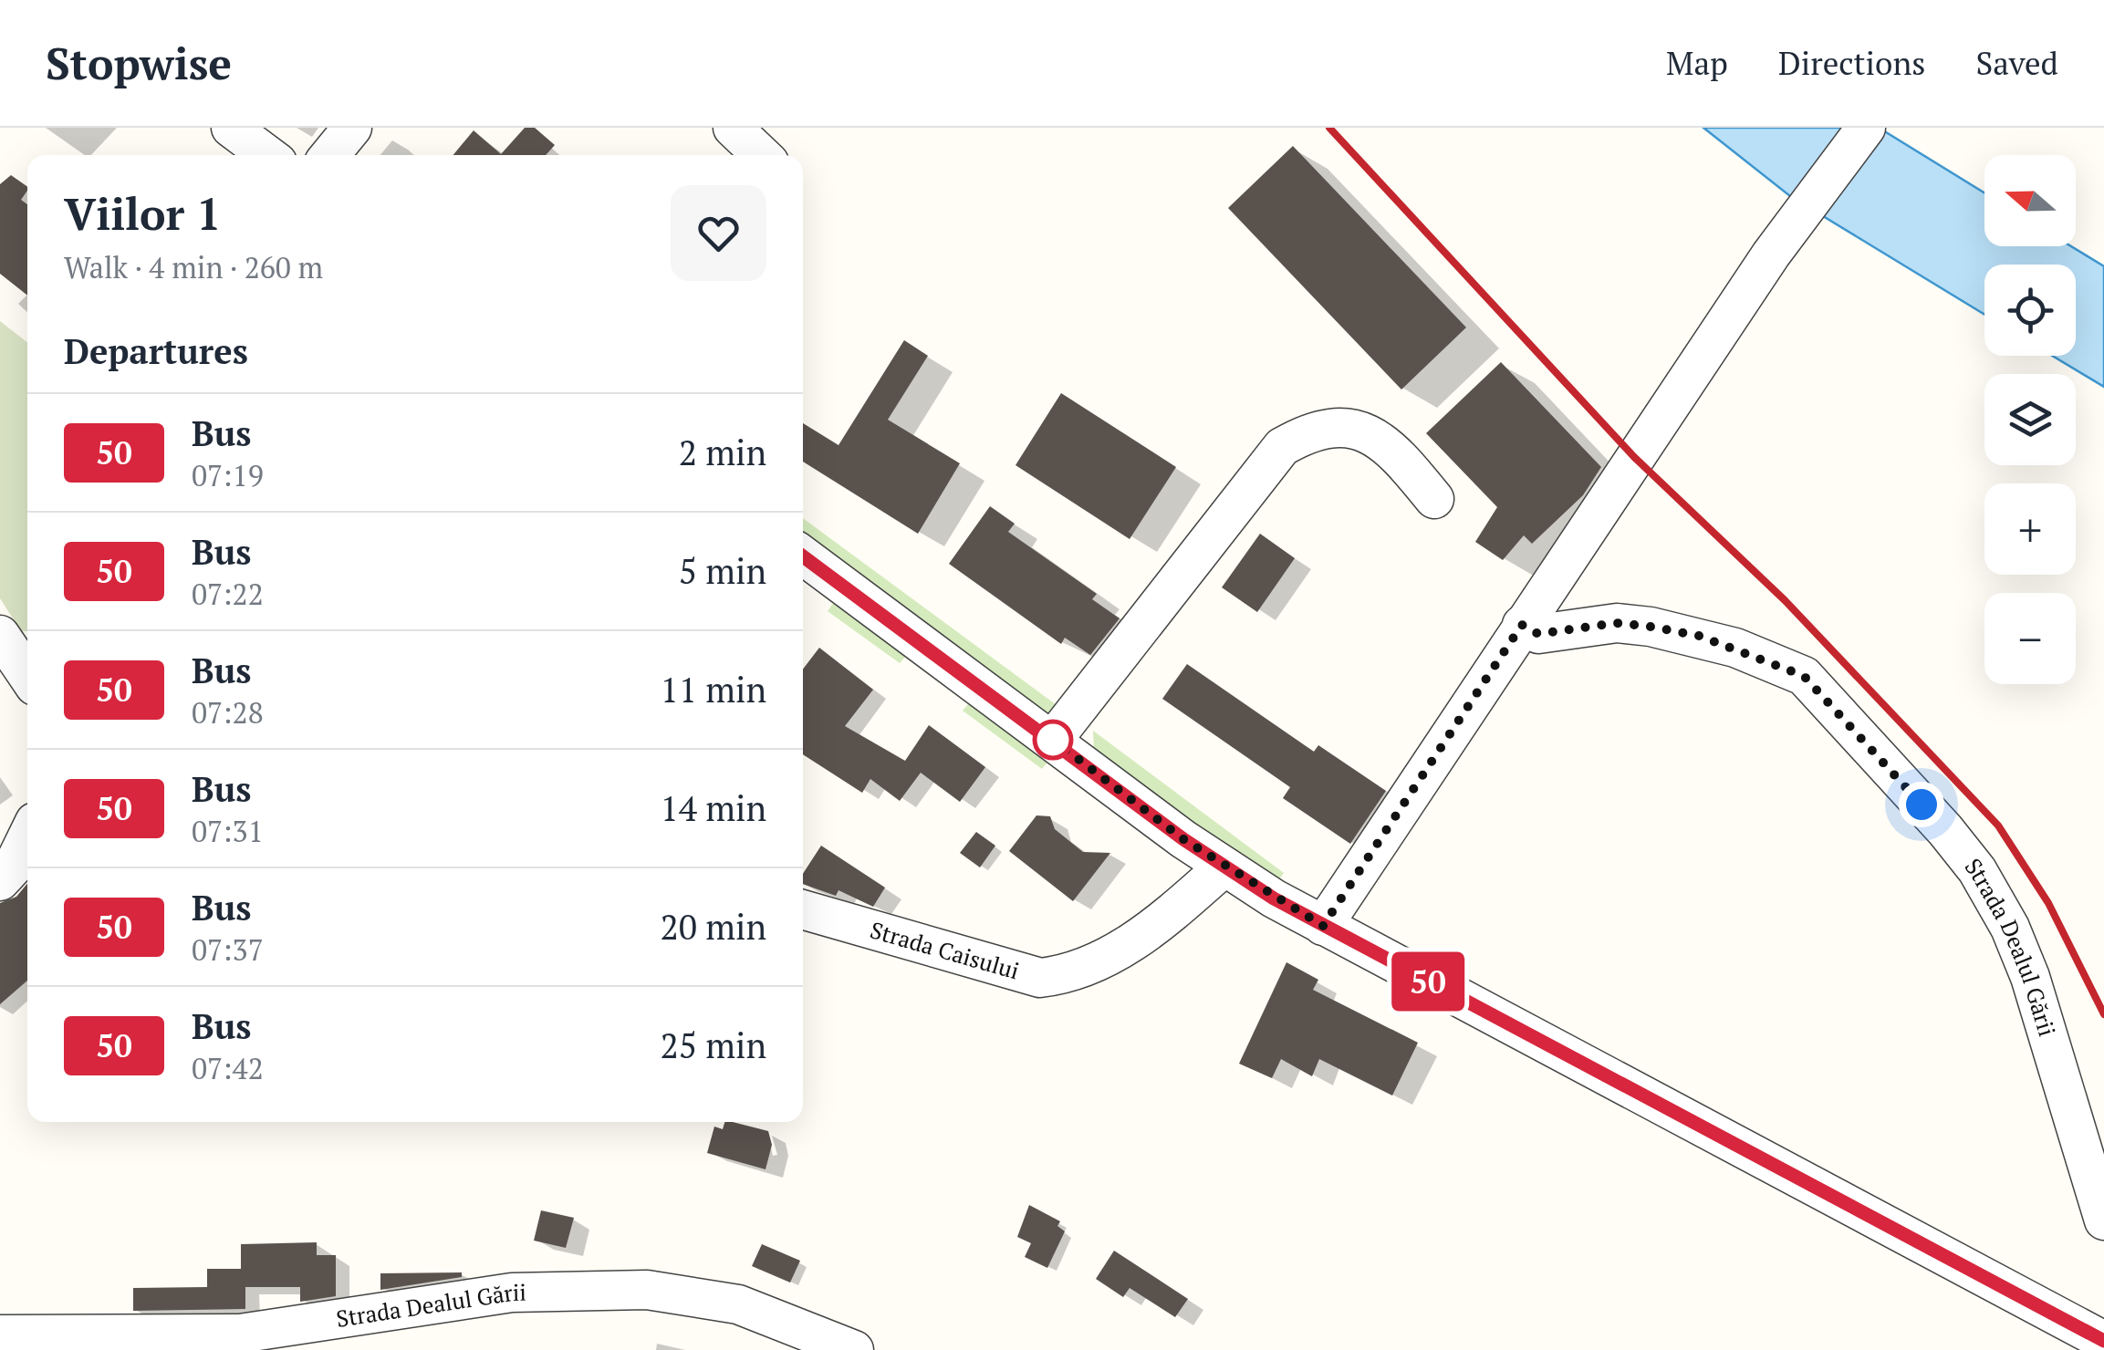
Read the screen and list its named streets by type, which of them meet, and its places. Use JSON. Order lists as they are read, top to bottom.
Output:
{
  "streets": {
    "street": ["Strada Dealul Gării", "Strada Caisului"]
  },
  "lines": ["bus line 50"],
  "north": "left",
  "page": {
    "header": "Stopwise",
    "nav": ["Map", "Directions", "Saved"],
    "on_map": "50",
    "map_buttons": ["+", "−"],
    "heading": [
      ["Viilor 1", "Walk · 4 min · 260 m"],
      "Departures"
    ],
    "list": [
      {
        "mark": "50",
        "name": "Bus",
        "note": "07:19",
        "value": "2 min"
      },
      {
        "mark": "50",
        "name": "Bus",
        "note": "07:22",
        "value": "5 min"
      },
      {
        "mark": "50",
        "name": "Bus",
        "note": "07:28",
        "value": "11 min"
      },
      {
        "mark": "50",
        "name": "Bus",
        "note": "07:31",
        "value": "14 min"
      },
      {
        "mark": "50",
        "name": "Bus",
        "note": "07:37",
        "value": "20 min"
      },
      {
        "mark": "50",
        "name": "Bus",
        "note": "07:42",
        "value": "25 min"
      }
    ]
  }
}
